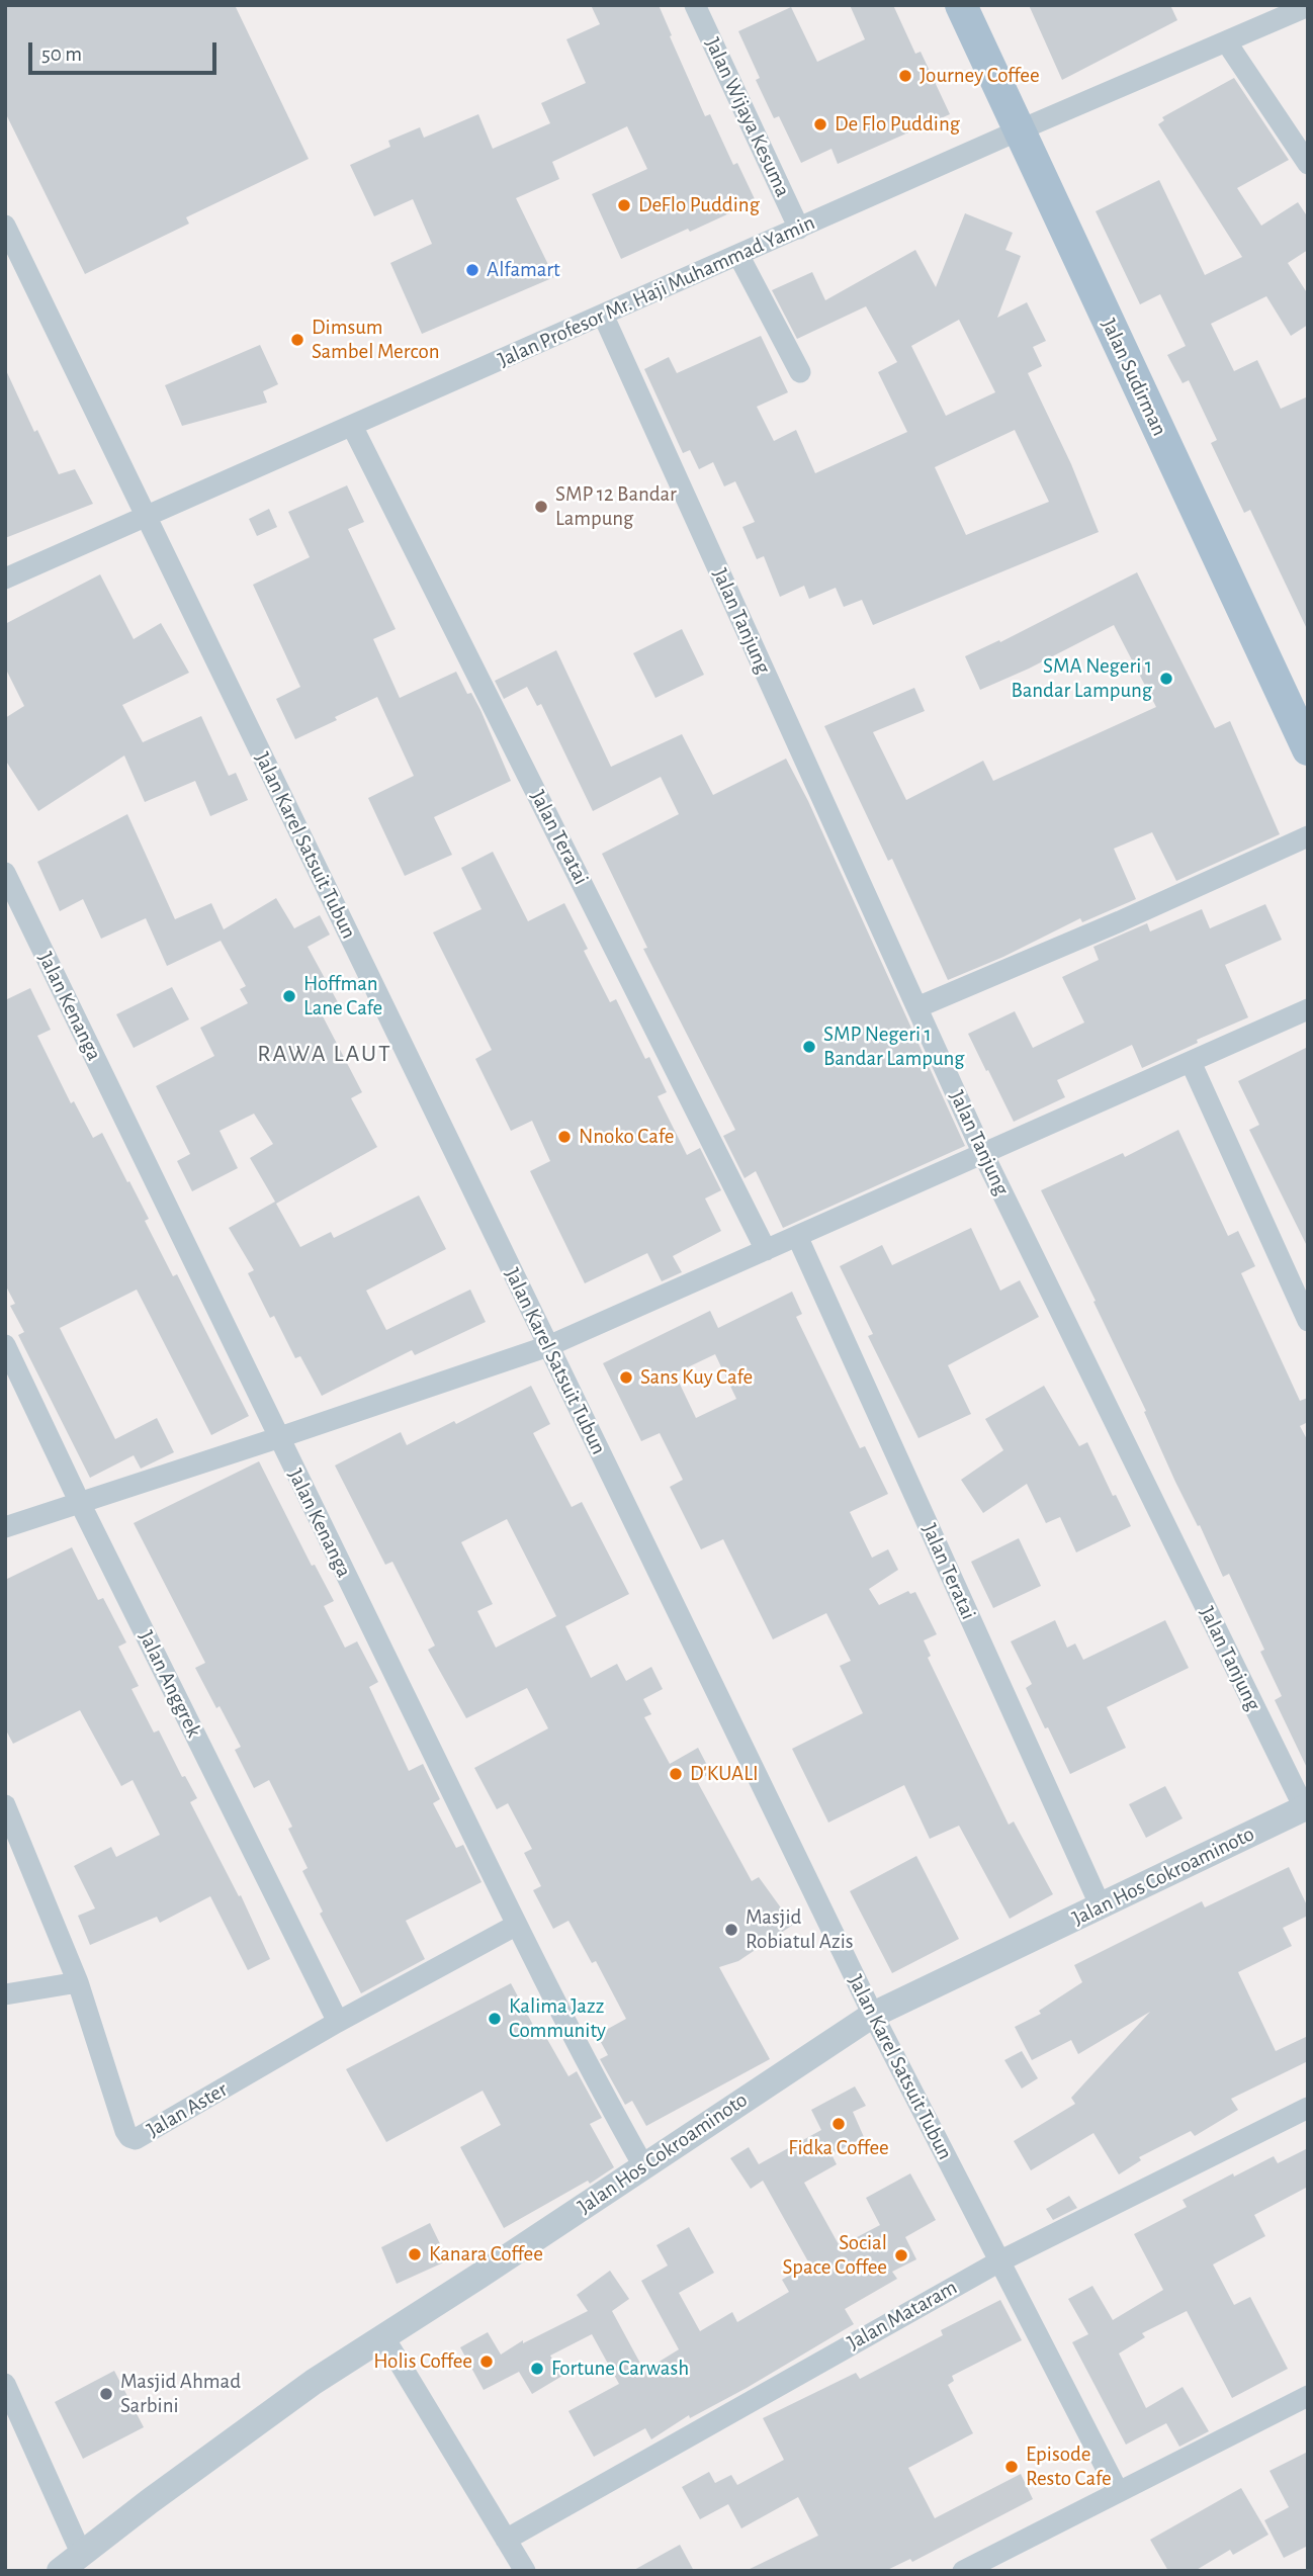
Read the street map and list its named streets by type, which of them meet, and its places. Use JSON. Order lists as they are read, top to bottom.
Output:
{
  "streets": {
    "main road": ["Jalan Sudirman"],
    "street": [
      "Jalan Wijaya Kesuma",
      "Jalan Profesor Mr. Haji Muhammad Yamin",
      "Jalan Tanjung",
      "Jalan Teratai",
      "Jalan Karel Satsuit Tubun",
      "Jalan Kenanga",
      "Jalan Anggrek",
      "Jalan Hos Cokroaminoto",
      "Jalan Aster",
      "Jalan Mataram"
    ]
  },
  "crossings": [
    ["Jalan Wijaya Kesuma", "Jalan Profesor Mr. Haji Muhammad Yamin"],
    ["Jalan Profesor Mr. Haji Muhammad Yamin", "Jalan Sudirman"],
    ["Jalan Profesor Mr. Haji Muhammad Yamin", "Jalan Tanjung"],
    ["Jalan Profesor Mr. Haji Muhammad Yamin", "Jalan Teratai"],
    ["Jalan Profesor Mr. Haji Muhammad Yamin", "Jalan Karel Satsuit Tubun"],
    ["Jalan Tanjung", "Jalan Hos Cokroaminoto"],
    ["Jalan Teratai", "Jalan Hos Cokroaminoto"],
    ["Jalan Karel Satsuit Tubun", "Jalan Hos Cokroaminoto"],
    ["Jalan Karel Satsuit Tubun", "Jalan Mataram"],
    ["Jalan Kenanga", "Jalan Hos Cokroaminoto"],
    ["Jalan Kenanga", "Jalan Aster"],
    ["Jalan Anggrek", "Jalan Aster"]
  ],
  "districts": ["RAWA LAUT"],
  "places": [
    "Journey Coffee",
    "De Flo Pudding",
    "DeFlo Pudding",
    "Alfamart",
    "Dimsum Sambel Mercon",
    "SMP 12 Bandar Lampung",
    "SMA Negeri 1 Bandar Lampung",
    "Hoffman Lane Cafe",
    "SMP Negeri 1 Bandar Lampung",
    "Nnoko Cafe",
    "Sans Kuy Cafe",
    "D'KUALI",
    "Masjid Robiatul Azis",
    "Kalima Jazz Community",
    "Fidka Coffee",
    "Kanara Coffee",
    "Social Space Coffee",
    "Holis Coffee",
    "Fortune Carwash",
    "Masjid Ahmad Sarbini",
    "Episode Resto Cafe"
  ],
  "scale_bar": "50 m"
}
